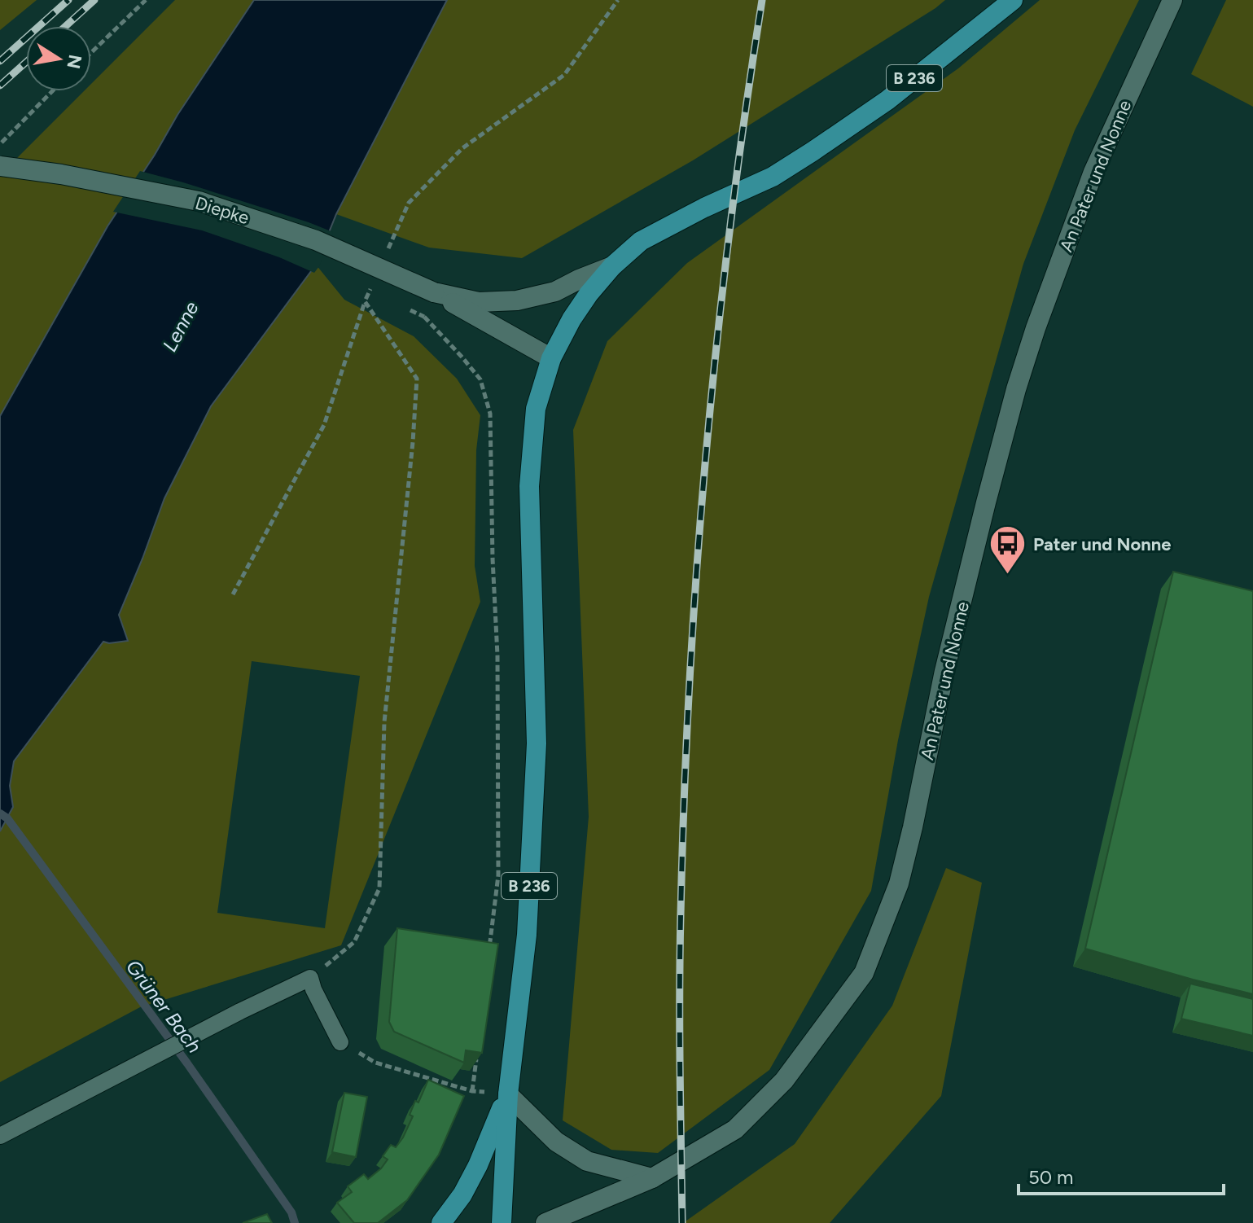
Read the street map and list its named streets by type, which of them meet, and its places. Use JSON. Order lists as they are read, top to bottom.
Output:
{
  "streets": {
    "main road": ["B 236", "An Pater und Nonne", "Diepke"]
  },
  "crossings": [
    ["B 236", "Diepke"]
  ],
  "water": ["Lenne", "Grüner Bach"],
  "places": {
    "bus stop": ["Pater und Nonne"]
  },
  "scale_bar": "50 m",
  "north": "right"
}
